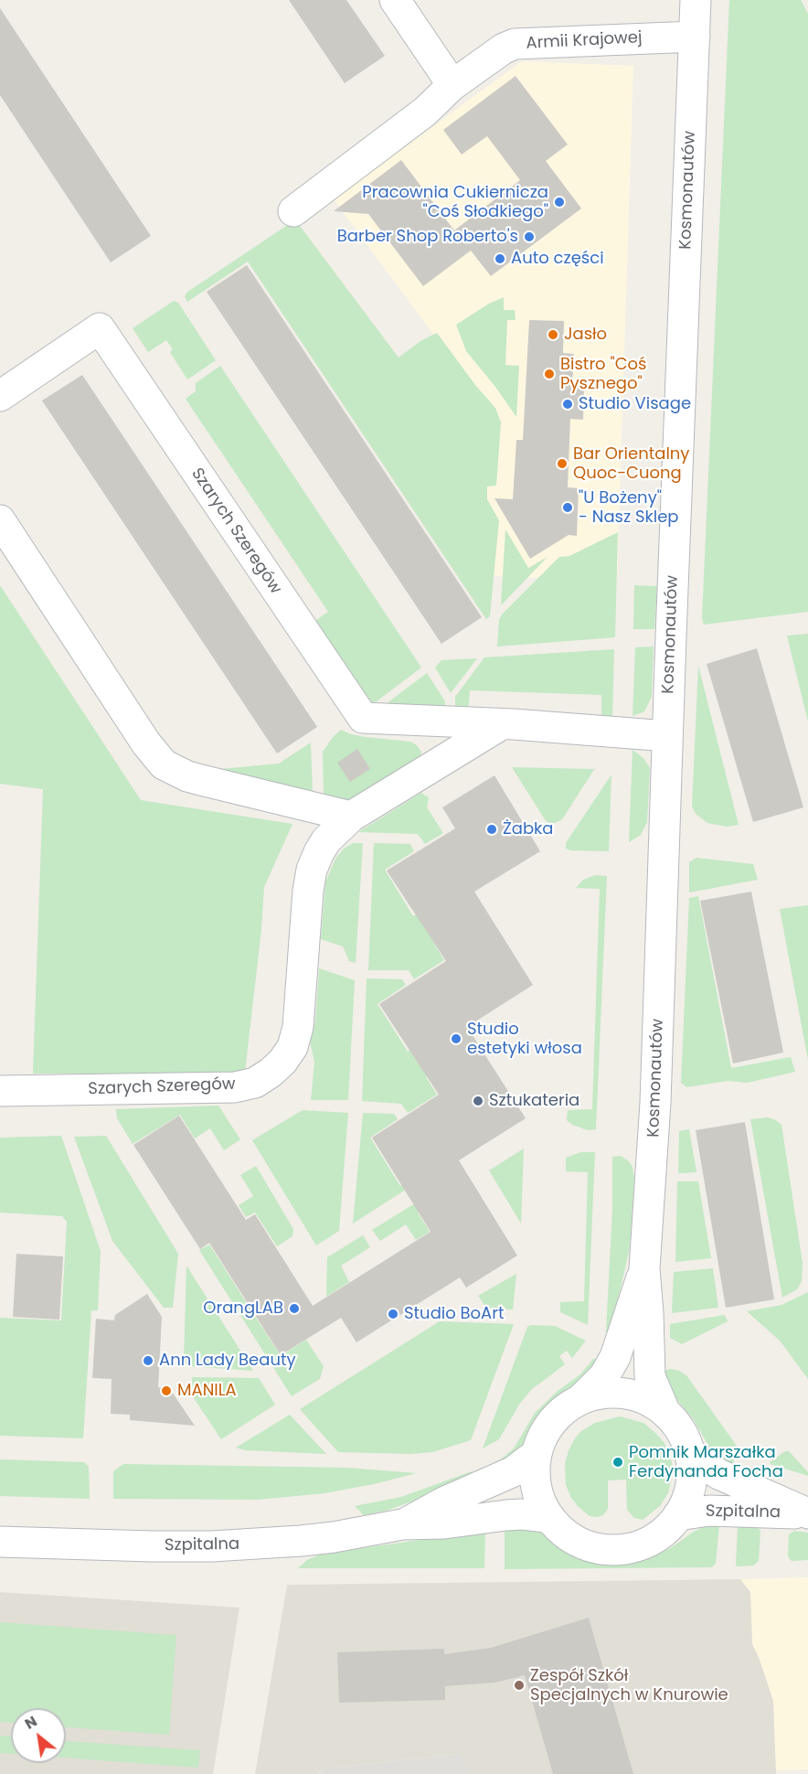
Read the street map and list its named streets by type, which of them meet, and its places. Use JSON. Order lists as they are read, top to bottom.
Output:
{
  "streets": {
    "street": [
      "Armii Krajowej",
      "Kosmonautów",
      "Szarych Szeregów",
      "Szpitalna"
    ]
  },
  "crossings": [
    ["Armii Krajowej", "Kosmonautów"],
    ["Kosmonautów", "Szarych Szeregów"],
    ["Kosmonautów", "Szpitalna"]
  ],
  "places": [
    "Pracownia Cukiernicza \"Coś Słodkiego\"",
    "Barber Shop Roberto's",
    "Auto części",
    "Jasło",
    "Bistro \"Coś Pysznego\"",
    "Studio Visage",
    "Bar Orientalny Quoc-Cuong",
    "\"U Bożeny\" - Nasz Sklep",
    "Żabka",
    "Studio estetyki włosa",
    "Sztukateria",
    "OrangLAB",
    "Studio BoArt",
    "Ann Lady Beauty",
    "MANILA",
    "Pomnik Marszałka Ferdynanda Focha",
    "Zespół Szkół Specjalnych w Knurowie"
  ],
  "north": "top left"
}
